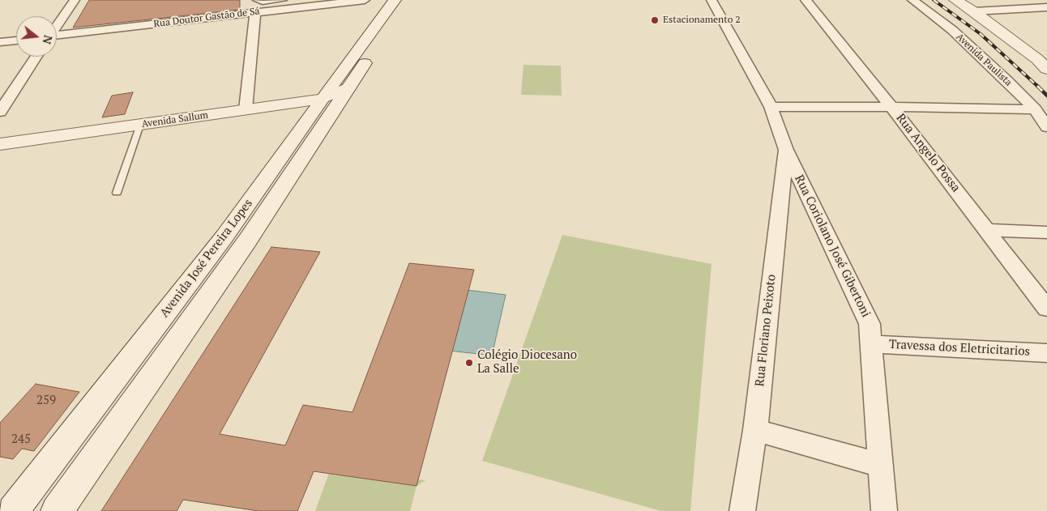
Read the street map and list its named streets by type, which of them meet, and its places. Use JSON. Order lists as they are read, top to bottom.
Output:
{
  "streets": {
    "main road": ["Avenida Sallum", "Avenida José Pereira Lopes"],
    "street": [
      "Rua Doutor Gastão de Sá",
      "Avenida Paulista",
      "Rua Angelo Possa",
      "Rua Coriolano José Gibertoni",
      "Rua Floriano Peixoto",
      "Travessa dos Eletricitarios"
    ]
  },
  "crossings": [
    ["Avenida Sallum", "Avenida José Pereira Lopes"],
    ["Rua Coriolano José Gibertoni", "Rua Floriano Peixoto"],
    ["Rua Coriolano José Gibertoni", "Travessa dos Eletricitarios"]
  ],
  "places": ["Estacionamento 2", "Colégio Diocesano La Salle"],
  "house_numbers": ["259", "245"],
  "north": "right"
}
